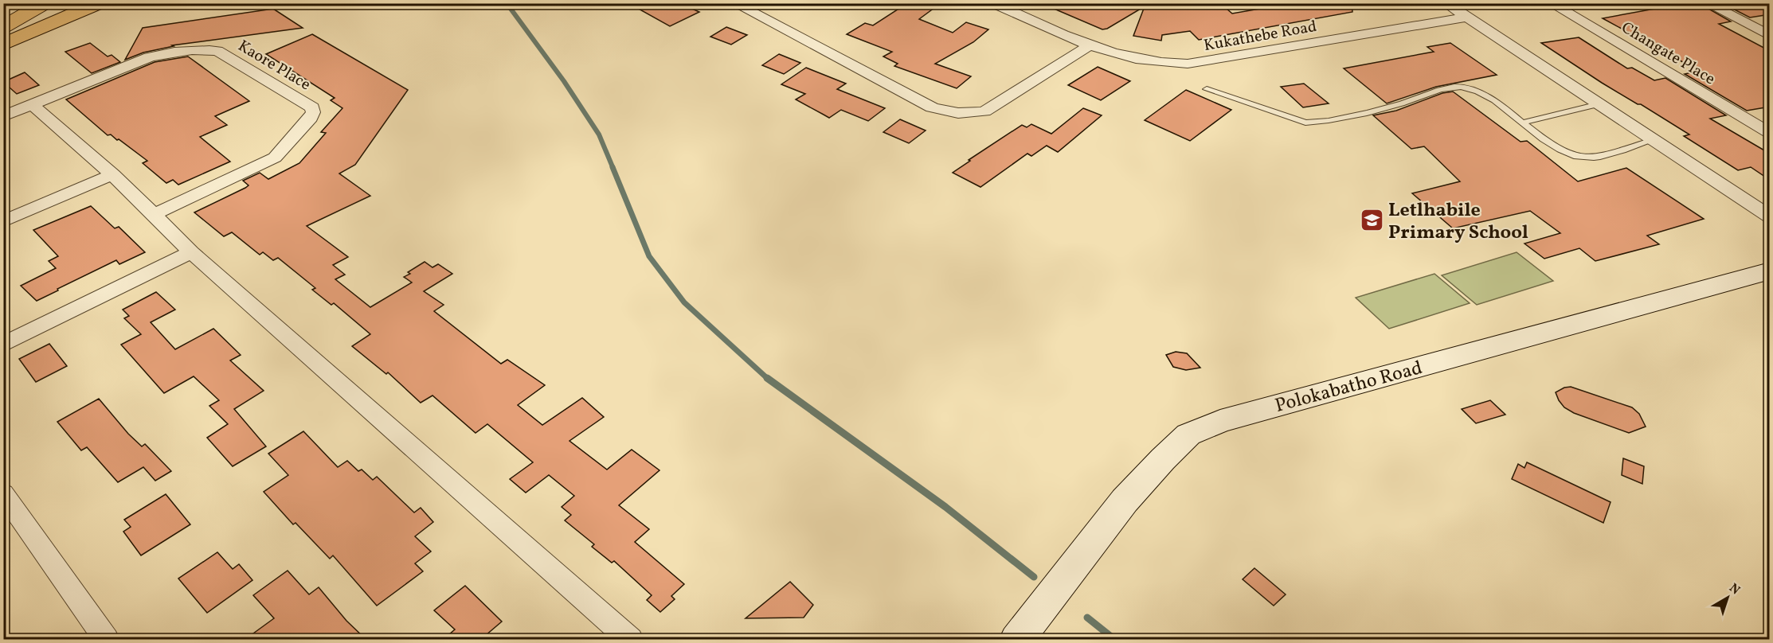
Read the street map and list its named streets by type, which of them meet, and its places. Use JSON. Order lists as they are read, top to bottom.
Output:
{
  "streets": {
    "street": [
      "Kukathebe Road",
      "Changate Place",
      "Kaore Place",
      "Polokabatho Road"
    ]
  },
  "places": {
    "school or university": ["Letlhabile Primary School"]
  },
  "north": "top right"
}
